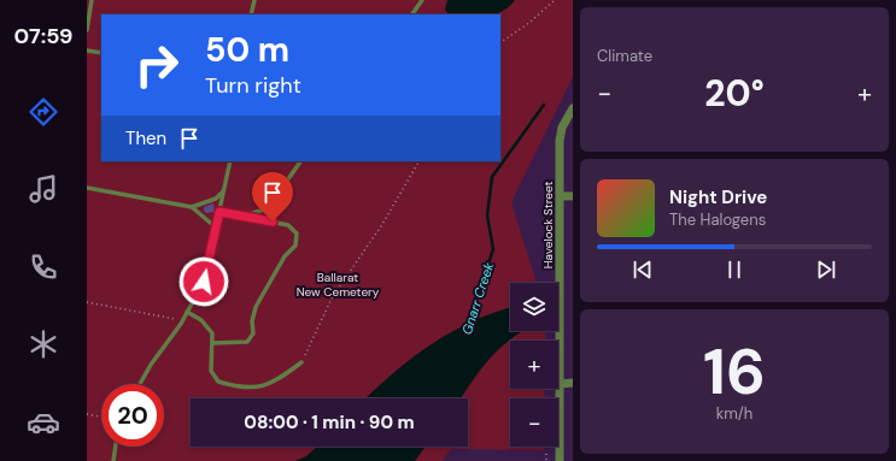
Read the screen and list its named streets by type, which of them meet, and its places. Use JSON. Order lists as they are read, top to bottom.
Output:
{
  "streets": {
    "street": ["Havelock Street"]
  },
  "water": ["Gnarr Creek"],
  "parks": ["Ballarat New Cemetery"],
  "page": {
    "tabs": "07:59",
    "tile": [
      "Climate",
      ["16", "km/h"]
    ],
    "turn": ["50 m", "Turn right"],
    "heat": ["−", "20°", "+"],
    "then": "Then",
    "song": ["Night Drive", "The Halogens"],
    "map_buttons": ["+", "−"],
    "limit": "20",
    "trip": "08:00 · 1 min · 90 m"
  }
}
